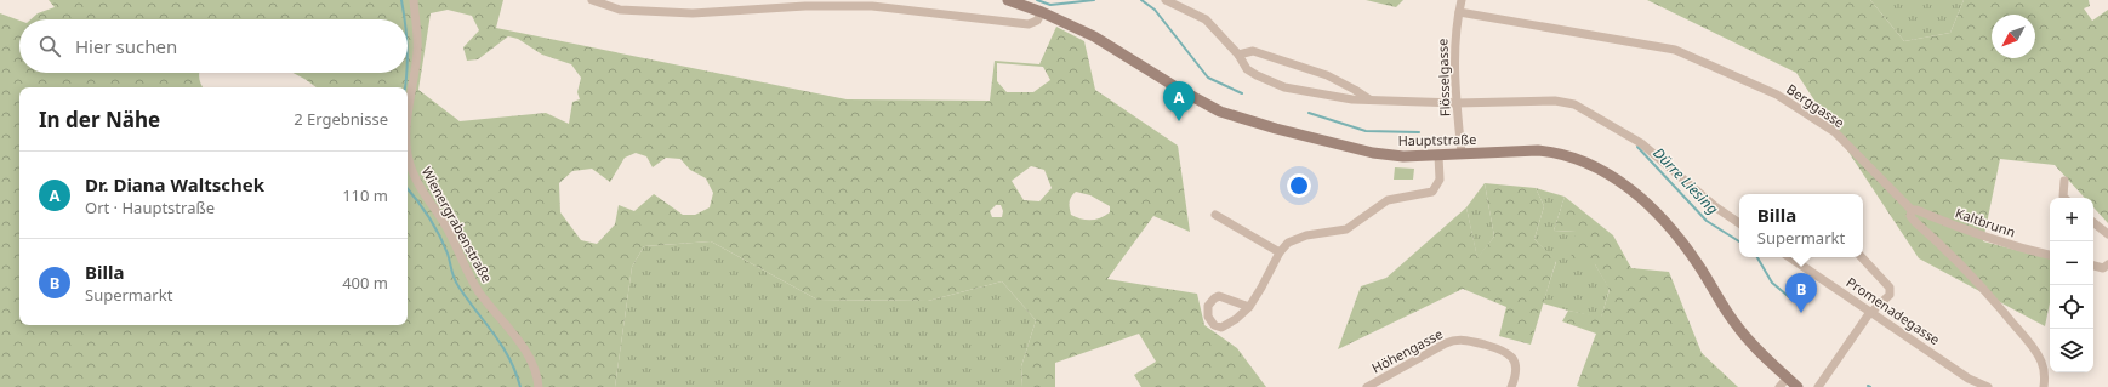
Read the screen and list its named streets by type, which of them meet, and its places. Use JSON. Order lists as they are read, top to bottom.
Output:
{
  "streets": {
    "main road": ["Hauptstraße"],
    "street": [
      "Flösselgasse",
      "Berggasse",
      "Kaltbrunn",
      "Wienergrabenstraße",
      "Promenadegasse",
      "Höhengasse"
    ]
  },
  "crossings": [
    ["Flösselgasse", "Berggasse"],
    ["Flösselgasse", "Hauptstraße"],
    ["Berggasse", "Kaltbrunn"]
  ],
  "water": ["Dürre Liesing"],
  "north": "bottom left",
  "page": {
    "search": "Hier suchen",
    "pins": ["A", "B"],
    "heading": ["In der Nähe", "2 Ergebnisse"],
    "list": [
      {
        "mark": "A",
        "name": "Dr. Diana Waltschek",
        "note": "Ort · Hauptstraße",
        "value": "110 m"
      },
      {
        "mark": "B",
        "name": "Billa",
        "note": "Supermarkt",
        "value": "400 m"
      }
    ],
    "popup": ["Billa", "Supermarkt"],
    "map_buttons": ["+", "−"]
  }
}
